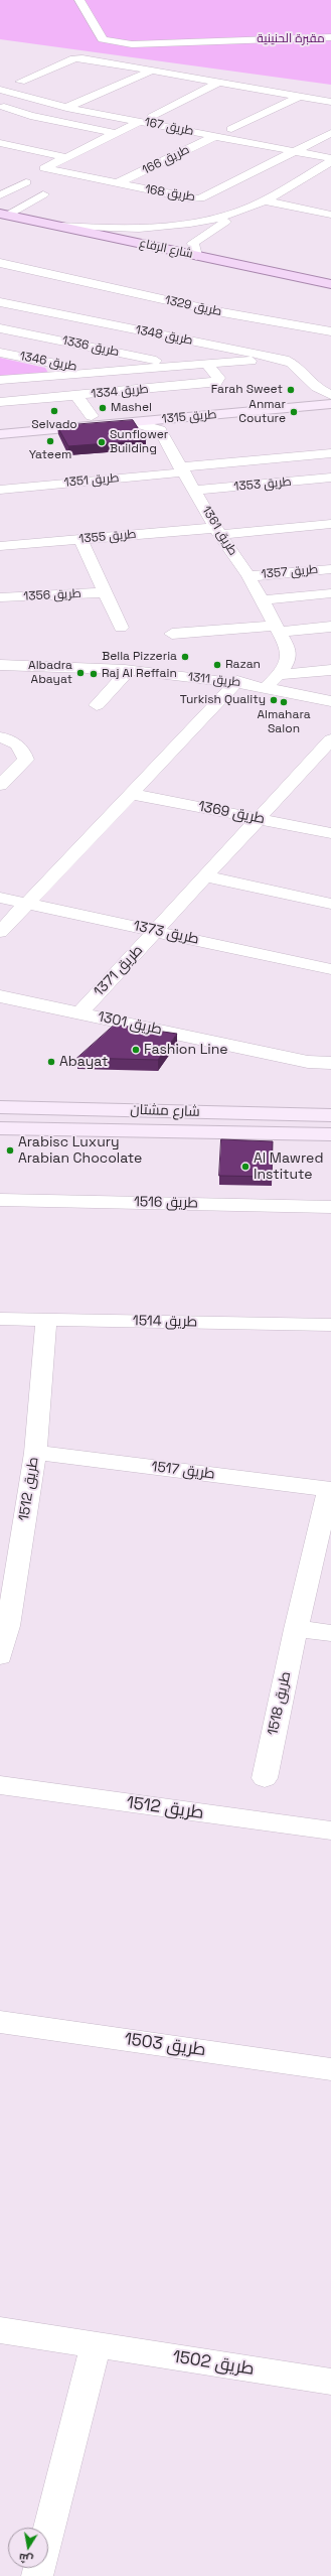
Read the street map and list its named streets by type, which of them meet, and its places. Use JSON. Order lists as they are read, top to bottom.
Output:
{
  "streets": {
    "main road": ["شارع الرفاع"],
    "street": [
      "طريق 167",
      "طريق 166",
      "طريق 168",
      "طريق 1329",
      "طريق 1348",
      "طريق 1336",
      "طريق 1346",
      "طريق 1334",
      "طريق 1315",
      "طريق 1351",
      "طريق 1353",
      "طريق 1361",
      "طريق 1355",
      "طريق 1357",
      "طريق 1356",
      "طريق 1311",
      "طريق 1369",
      "طريق 1373",
      "طريق 1371",
      "طريق 1301",
      "شارع مشتان",
      "طريق 1516",
      "طريق 1514",
      "طريق 1517",
      "طريق 1512",
      "طريق 1518",
      "طريق 1503",
      "طريق 1502"
    ]
  },
  "crossings": [
    ["طريق 167", "طريق 166"],
    ["طريق 167", "طريق 168"],
    ["طريق 166", "طريق 168"],
    ["طريق 1348", "طريق 1336"],
    ["طريق 1348", "طريق 1315"],
    ["طريق 1336", "طريق 1346"],
    ["طريق 1336", "طريق 1334"],
    ["طريق 1351", "طريق 1361"],
    ["طريق 1353", "طريق 1361"],
    ["طريق 1361", "طريق 1355"],
    ["طريق 1361", "طريق 1357"],
    ["طريق 1361", "طريق 1311"],
    ["طريق 1355", "طريق 1356"],
    ["طريق 1369", "طريق 1371"],
    ["طريق 1373", "طريق 1371"],
    ["طريق 1371", "طريق 1301"],
    ["طريق 1514", "طريق 1512"],
    ["طريق 1517", "طريق 1512"],
    ["طريق 1517", "طريق 1518"]
  ],
  "parks": ["مقبرة الحنينية"],
  "places": [
    "Farah Sweet",
    "Mashel",
    "Selvado",
    "Anmar Couture",
    "Yateem",
    "Sunflower Building",
    "Bella Pizzeria",
    "Razan",
    "Albadra Abayat",
    "Raj Al Reffain",
    "Turkish Quality",
    "Almahara Salon",
    "Fashion Line",
    "Abayat",
    "Arabisc Luxury Arabian Chocolate",
    "Al Mawred Institute"
  ],
  "north": "bottom"
}
